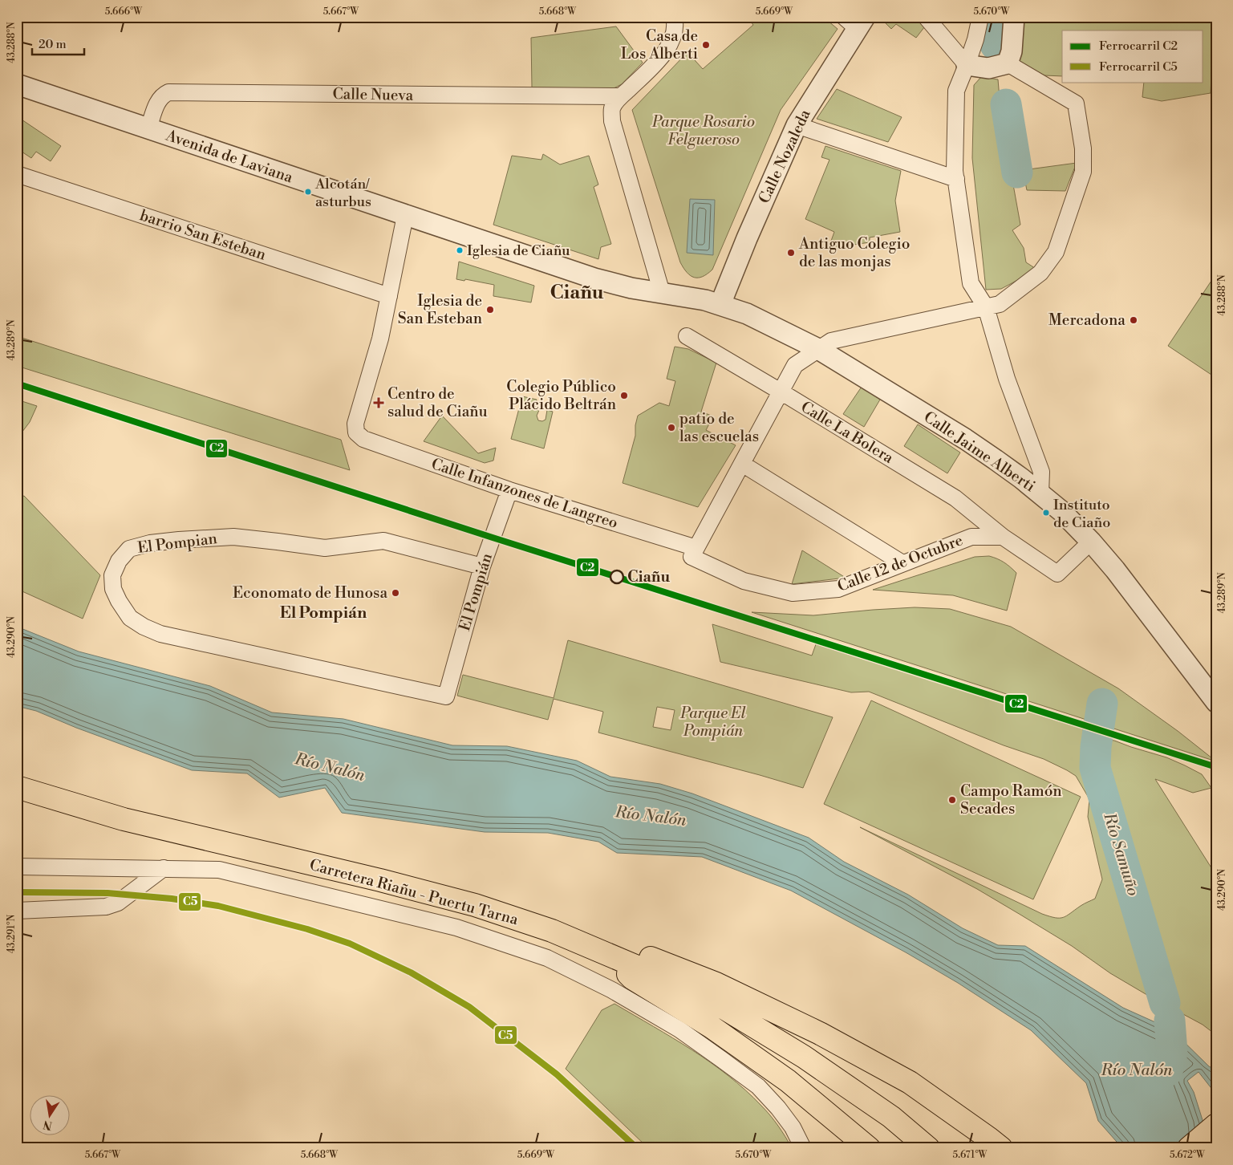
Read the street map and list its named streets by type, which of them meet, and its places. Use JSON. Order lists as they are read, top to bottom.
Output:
{
  "streets": {
    "main road": ["Carretera Riañu - Puertu Tarna"],
    "street": [
      "Calle Nueva",
      "Avenida de Laviana",
      "Calle Nozaleda",
      "barrio San Esteban",
      "Calle La Bolera",
      "Calle Jaime Alberti",
      "Calle Infanzones de Langreo",
      "El Pompian",
      "Calle 12 de Octubre",
      "El Pompián"
    ]
  },
  "crossings": [
    ["Calle Nueva", "Avenida de Laviana"],
    ["Avenida de Laviana", "Calle Nozaleda"],
    ["Avenida de Laviana", "Calle Jaime Alberti"],
    ["Calle Nozaleda", "Calle Jaime Alberti"],
    ["barrio San Esteban", "Calle Infanzones de Langreo"],
    ["Calle La Bolera", "Calle 12 de Octubre"],
    ["Calle Infanzones de Langreo", "Calle 12 de Octubre"],
    ["Calle Infanzones de Langreo", "El Pompián"],
    ["El Pompian", "El Pompián"]
  ],
  "districts": ["Ciañu", "El Pompián"],
  "water": ["Río Nalón", "Río Samuño"],
  "parks": ["Parque Rosario Felgueroso", "Parque El Pompián"],
  "places": {
    "other": [
      "Casa de Los Alberti",
      "Alcotán/ asturbus",
      "Iglesia de Ciañu",
      "Antiguo Colegio de las monjas",
      "Iglesia de San Esteban",
      "Mercadona",
      "Colegio Público Plácido Beltrán",
      "patio de las escuelas",
      "Instituto de Ciaño",
      "Ciañu",
      "Economato de Hunosa",
      "Campo Ramón Secades"
    ],
    "health": ["Centro de salud de Ciañu"]
  },
  "lines": ["rail line C2", "rail line C5"],
  "legend": ["Ferrocarril C2", "Ferrocarril C5"],
  "scale_bar": "20 m",
  "north": "bottom",
  "coordinates": [
    "5.666°W",
    "5.667°W",
    "5.668°W",
    "5.669°W",
    "5.670°W",
    "43.288°N",
    "43.289°N",
    "43.290°N",
    "43.291°N",
    "5.671°W",
    "5.672°W"
  ]
}
